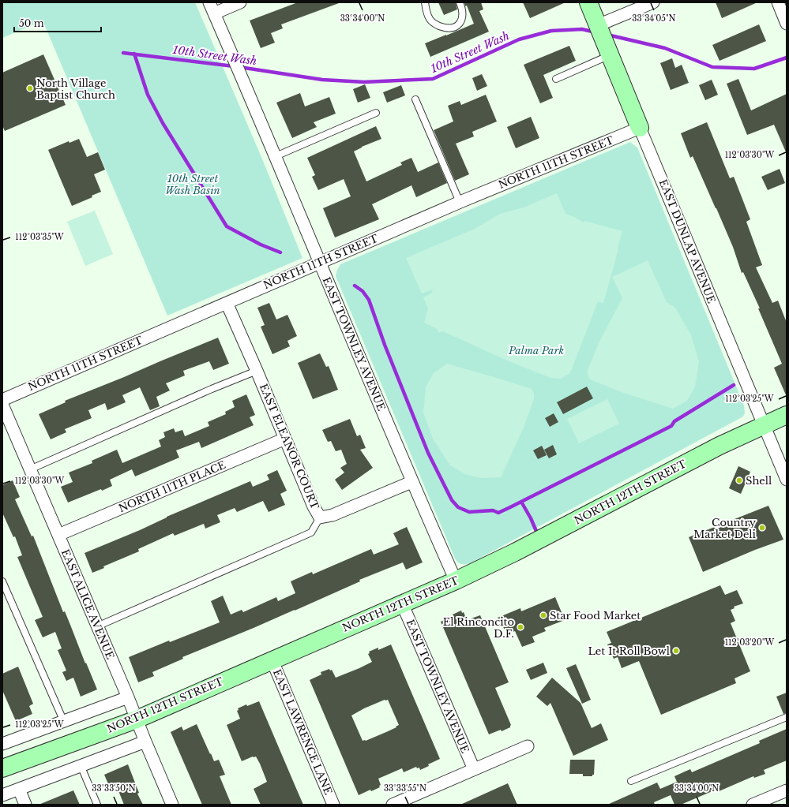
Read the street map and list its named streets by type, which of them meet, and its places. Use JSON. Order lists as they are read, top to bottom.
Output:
{
  "streets": {
    "street": [
      "NORTH 11TH STREET",
      "EAST DUNLAP AVENUE",
      "EAST TOWNLEY AVENUE",
      "EAST ELEANOR COURT",
      "NORTH 11TH PLACE",
      "NORTH 12TH STREET",
      "EAST ALICE AVENUE",
      "EAST LAWRENCE LANE"
    ]
  },
  "crossings": [
    ["NORTH 11TH STREET", "EAST DUNLAP AVENUE"],
    ["NORTH 11TH STREET", "EAST TOWNLEY AVENUE"],
    ["NORTH 11TH STREET", "EAST ELEANOR COURT"],
    ["EAST DUNLAP AVENUE", "NORTH 12TH STREET"],
    ["EAST TOWNLEY AVENUE", "EAST ELEANOR COURT"],
    ["EAST TOWNLEY AVENUE", "NORTH 12TH STREET"],
    ["EAST ELEANOR COURT", "NORTH 11TH PLACE"],
    ["NORTH 11TH PLACE", "EAST ALICE AVENUE"],
    ["NORTH 12TH STREET", "EAST ALICE AVENUE"],
    ["NORTH 12TH STREET", "EAST LAWRENCE LANE"]
  ],
  "water": ["10th Street Wash"],
  "parks": ["10th Street Wash Basin", "Palma Park"],
  "places": [
    "North Village Baptist Church",
    "Shell",
    "Country Market Deli",
    "Star Food Market",
    "El Rinconcito D.F.",
    "Let It Roll Bowl"
  ],
  "scale_bar": "50 m",
  "coordinates": [
    "33°34'05\"N",
    "33°34'00\"N",
    "112°03'30\"W",
    "112°03'35\"W",
    "112°03'25\"W",
    "112°03'20\"W",
    "33°33'50\"N",
    "33°33'55\"N"
  ]
}
